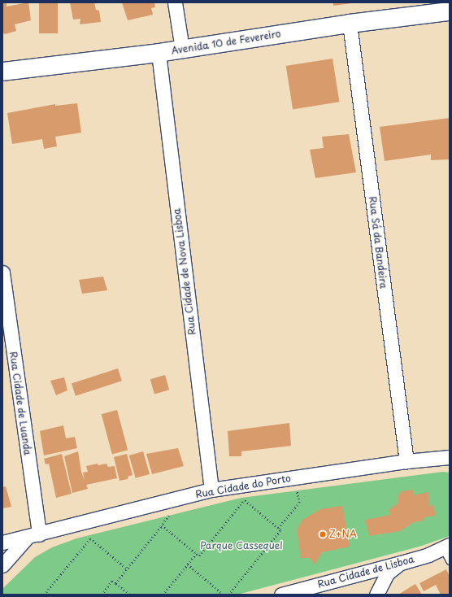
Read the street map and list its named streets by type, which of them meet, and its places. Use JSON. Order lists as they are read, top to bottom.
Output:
{
  "streets": {
    "street": [
      "Avenida 10 de Fevereiro",
      "Rua Sá da Bandeira",
      "Rua Cidade de Nova Lisboa",
      "Rua Cidade de Luanda",
      "Rua Cidade do Porto",
      "Rua Cidade de Lisboa"
    ]
  },
  "crossings": [
    ["Avenida 10 de Fevereiro", "Rua Sá da Bandeira"],
    ["Avenida 10 de Fevereiro", "Rua Cidade de Nova Lisboa"],
    ["Rua Sá da Bandeira", "Rua Cidade do Porto"],
    ["Rua Cidade de Nova Lisboa", "Rua Cidade do Porto"],
    ["Rua Cidade de Luanda", "Rua Cidade do Porto"]
  ],
  "parks": ["Parque Cassequel"],
  "places": ["Z+NA"]
}
